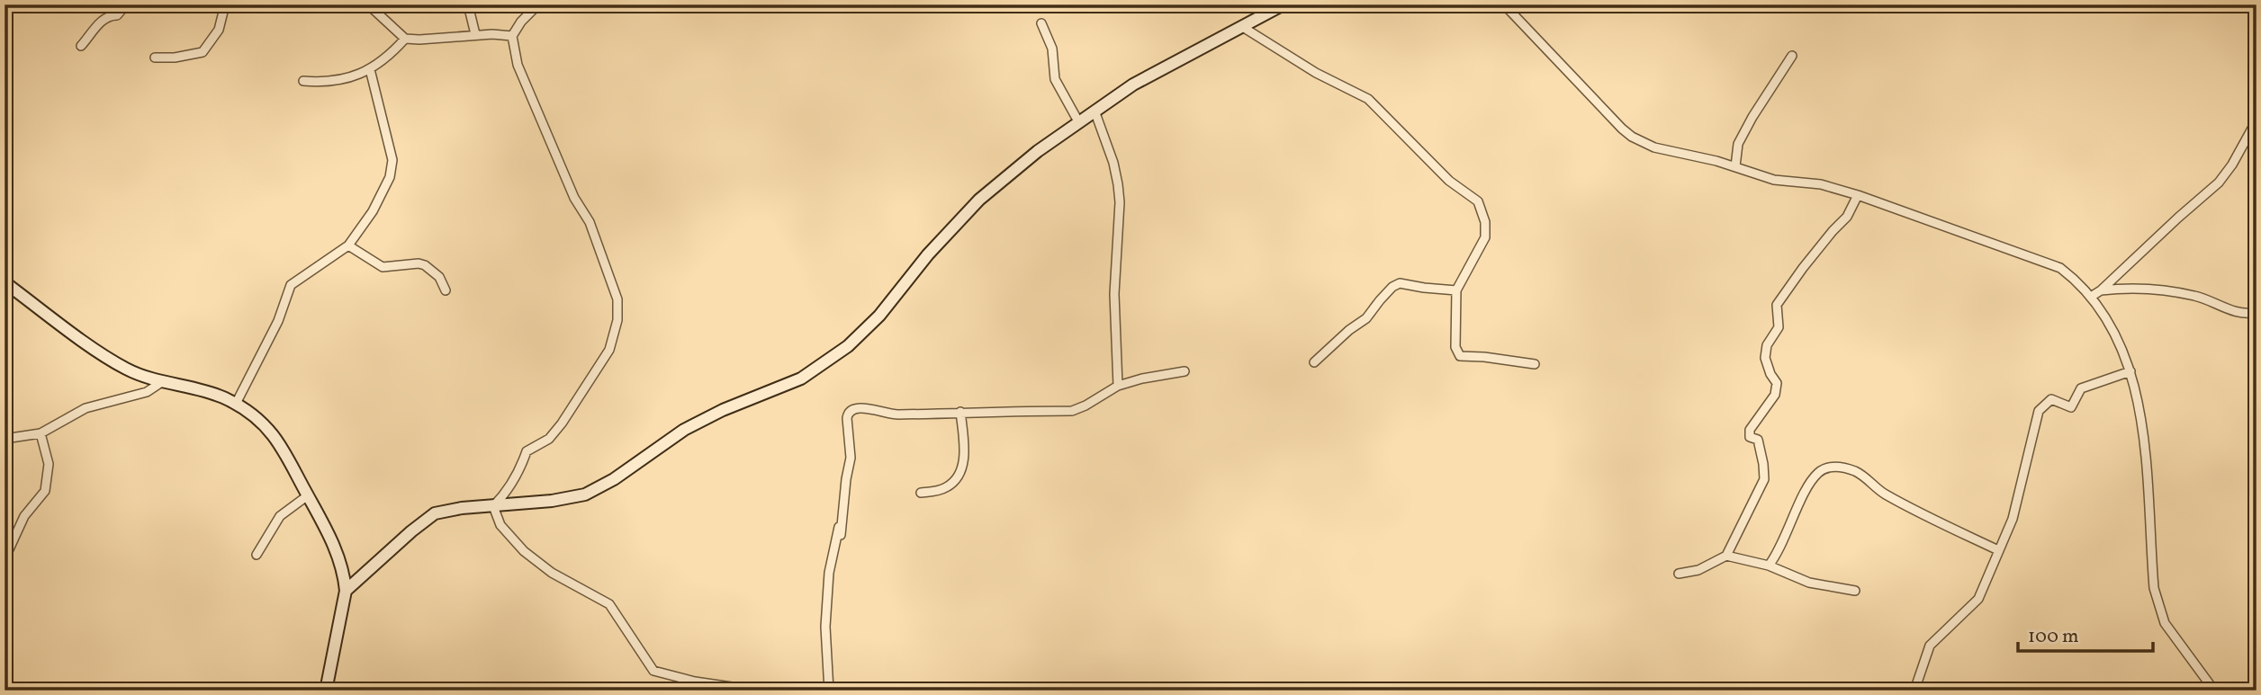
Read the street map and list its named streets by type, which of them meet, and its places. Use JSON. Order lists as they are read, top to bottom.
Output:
{
  "scale_bar": "100 m"
}
